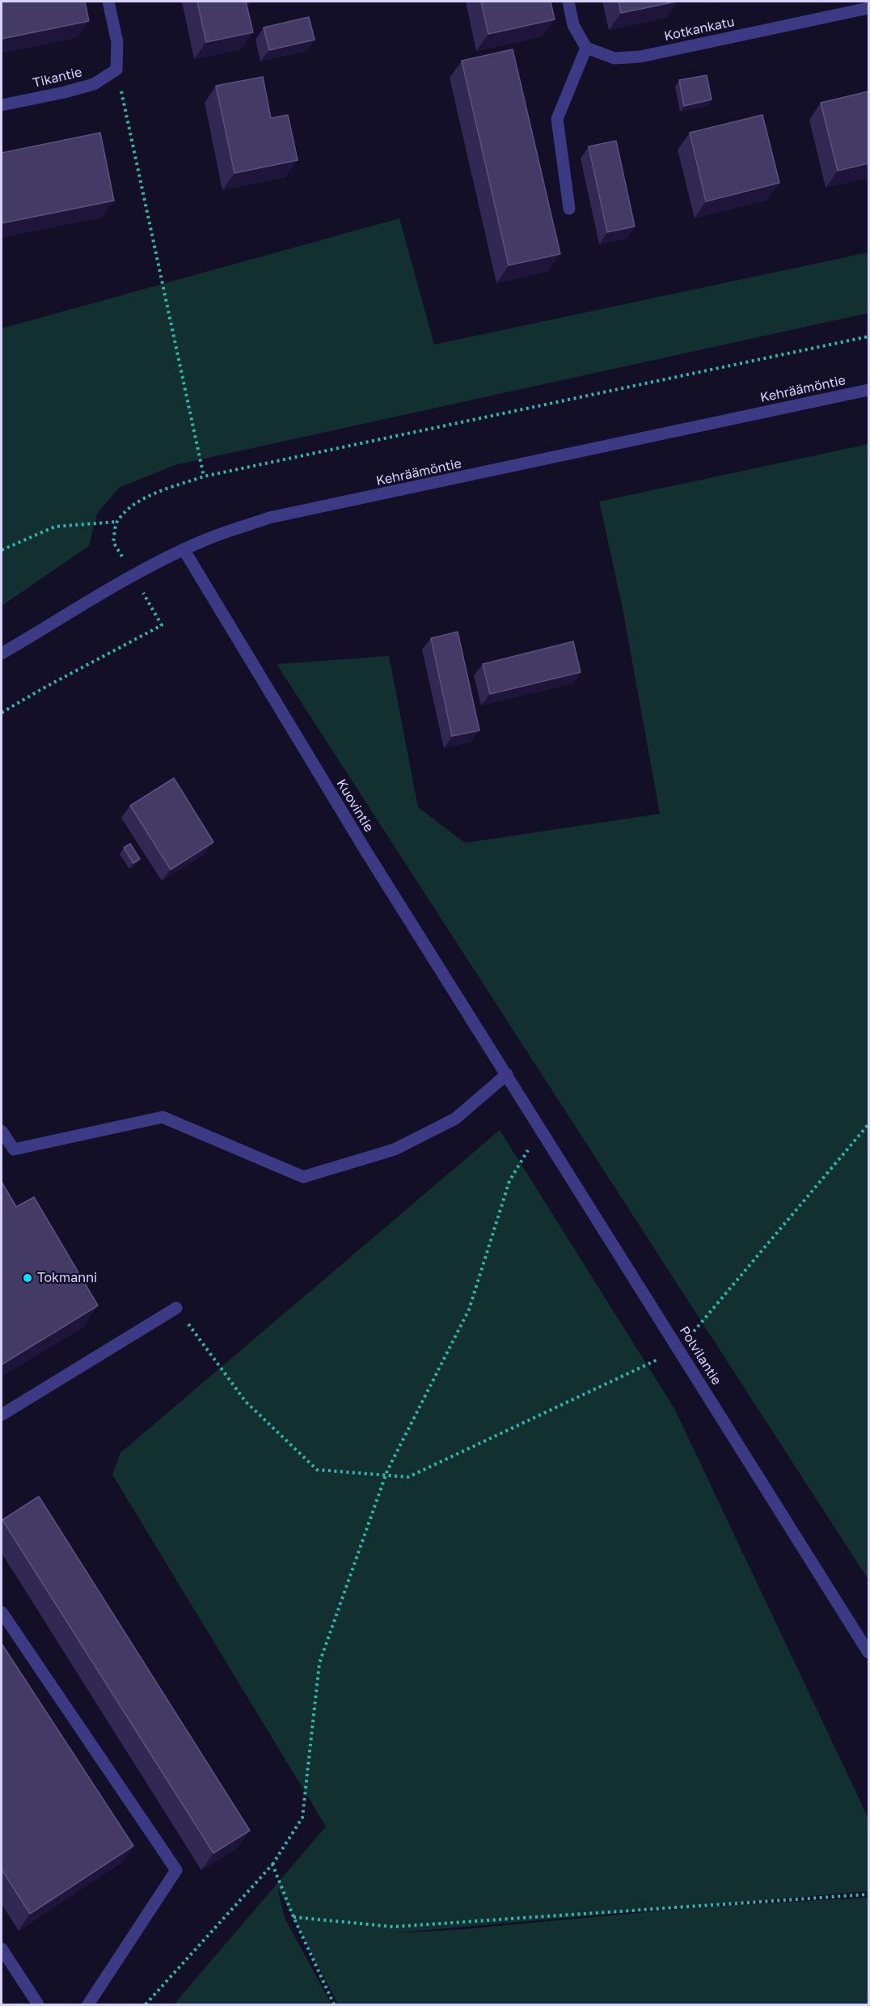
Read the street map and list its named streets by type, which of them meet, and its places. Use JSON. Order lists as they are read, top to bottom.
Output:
{
  "streets": {
    "street": [
      "Kotkankatu",
      "Tikantie",
      "Kehräämöntie",
      "Kuovintie",
      "Polvilantie"
    ]
  },
  "crossings": [
    ["Kehräämöntie", "Kuovintie"],
    ["Kuovintie", "Polvilantie"]
  ],
  "places": ["Tokmanni"]
}
